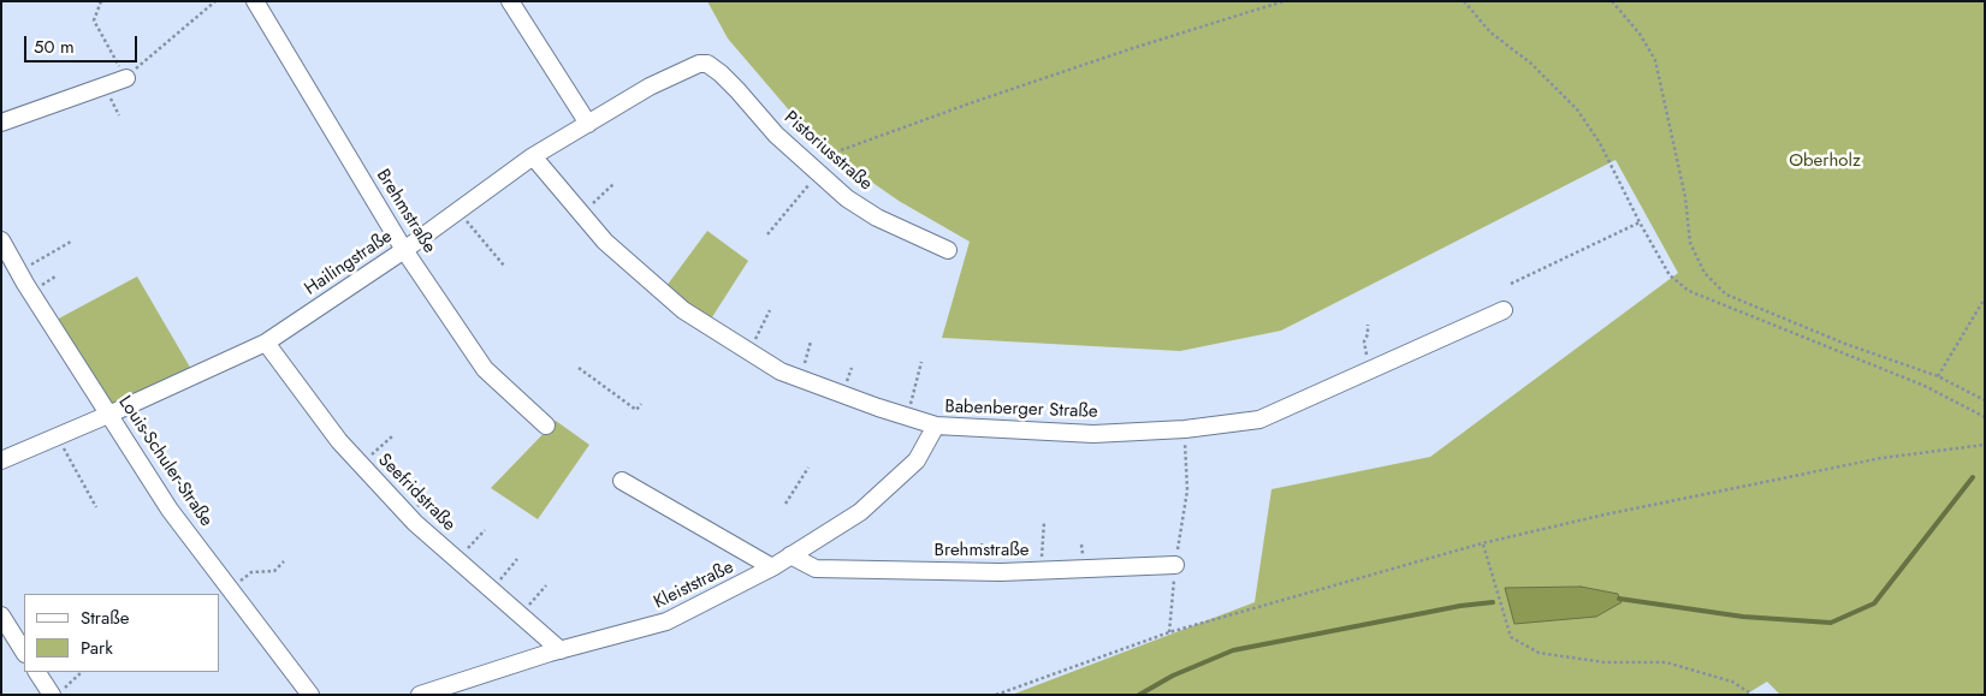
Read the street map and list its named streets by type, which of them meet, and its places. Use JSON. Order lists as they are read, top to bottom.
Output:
{
  "streets": {
    "street": [
      "Pistoriusstraße",
      "Brehmstraße",
      "Hailingstraße",
      "Babenberger Straße",
      "Louis-Schuler-Straße",
      "Seefridstraße",
      "Kleiststraße"
    ]
  },
  "crossings": [
    ["Pistoriusstraße", "Hailingstraße"],
    ["Brehmstraße", "Hailingstraße"],
    ["Brehmstraße", "Kleiststraße"],
    ["Hailingstraße", "Babenberger Straße"],
    ["Hailingstraße", "Louis-Schuler-Straße"],
    ["Hailingstraße", "Seefridstraße"],
    ["Babenberger Straße", "Kleiststraße"],
    ["Seefridstraße", "Kleiststraße"]
  ],
  "parks": ["Oberholz"],
  "legend": ["Straße", "Park"],
  "scale_bar": "50 m"
}
